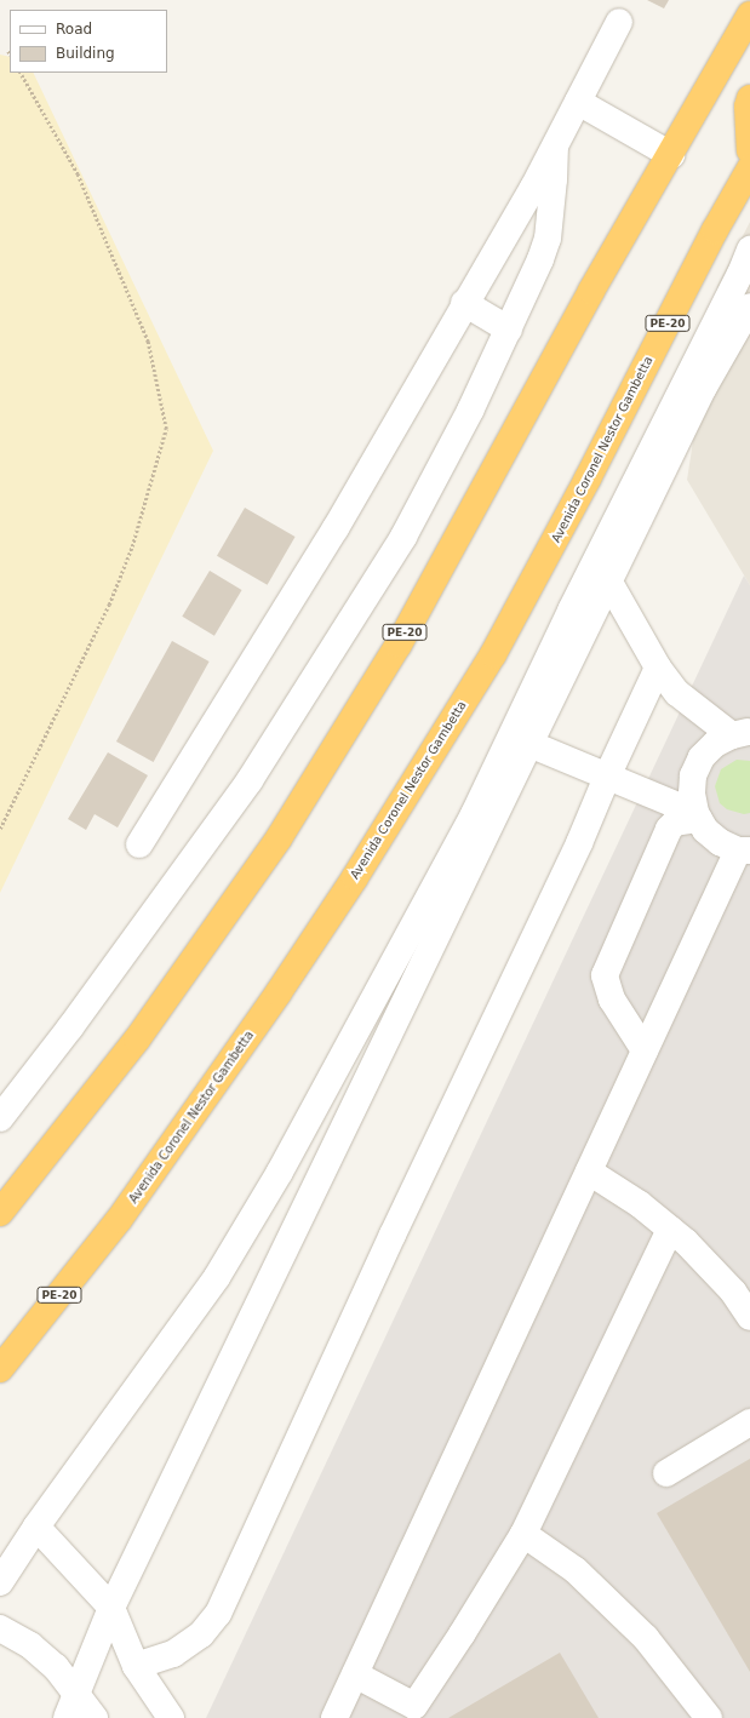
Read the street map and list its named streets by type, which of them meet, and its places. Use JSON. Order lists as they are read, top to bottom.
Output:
{
  "streets": {
    "highway": ["PE-20", "Avenida Coronel Nestor Gambetta"]
  },
  "legend": ["Road", "Building"]
}
